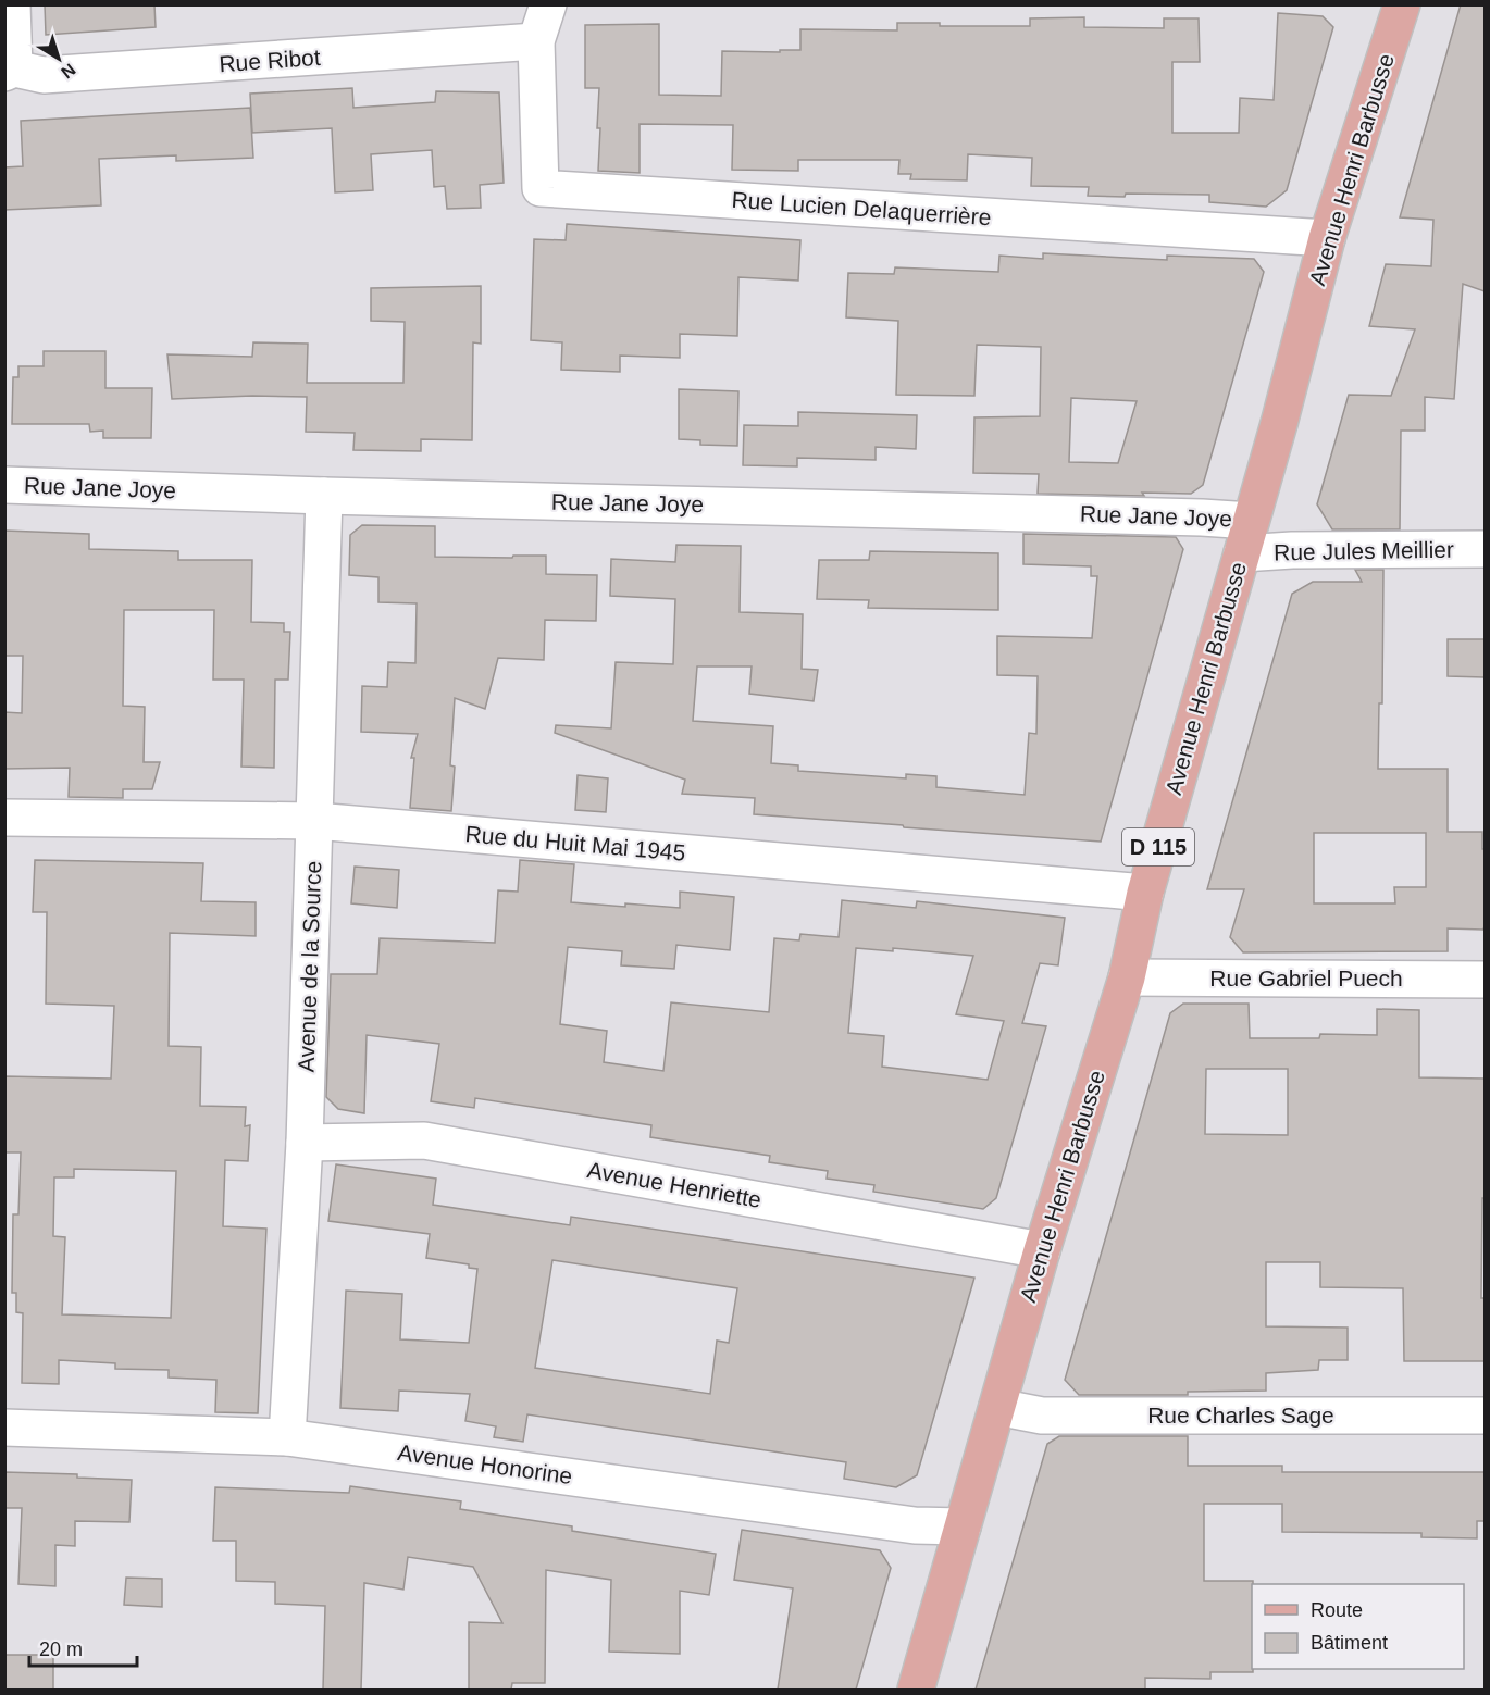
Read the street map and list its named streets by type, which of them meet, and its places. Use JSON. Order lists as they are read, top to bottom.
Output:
{
  "streets": {
    "main road": ["Avenue Henri Barbusse", "D 115"],
    "street": [
      "Rue Ribot",
      "Rue Lucien Delaquerrière",
      "Rue Jane Joye",
      "Rue Jules Meillier",
      "Rue du Huit Mai 1945",
      "Avenue de la Source",
      "Rue Gabriel Puech",
      "Avenue Henriette",
      "Rue Charles Sage",
      "Avenue Honorine"
    ]
  },
  "crossings": [
    ["Rue Ribot", "Rue Lucien Delaquerrière"],
    ["Avenue Henri Barbusse", "Rue Lucien Delaquerrière"],
    ["Avenue Henri Barbusse", "Rue Jane Joye"],
    ["Avenue Henri Barbusse", "Rue Jules Meillier"],
    ["Avenue Henri Barbusse", "Rue du Huit Mai 1945"],
    ["Avenue Henri Barbusse", "Rue Gabriel Puech"],
    ["Avenue Henri Barbusse", "Avenue Henriette"],
    ["Avenue Henri Barbusse", "Rue Charles Sage"],
    ["Avenue Henri Barbusse", "Avenue Honorine"],
    ["Rue Jane Joye", "Rue Jules Meillier"],
    ["Rue Jane Joye", "Avenue de la Source"],
    ["Rue du Huit Mai 1945", "Avenue de la Source"],
    ["Avenue de la Source", "Avenue Henriette"],
    ["Avenue de la Source", "Avenue Honorine"]
  ],
  "legend": ["Route", "Bâtiment"],
  "scale_bar": "20 m",
  "north": "bottom right"
}
